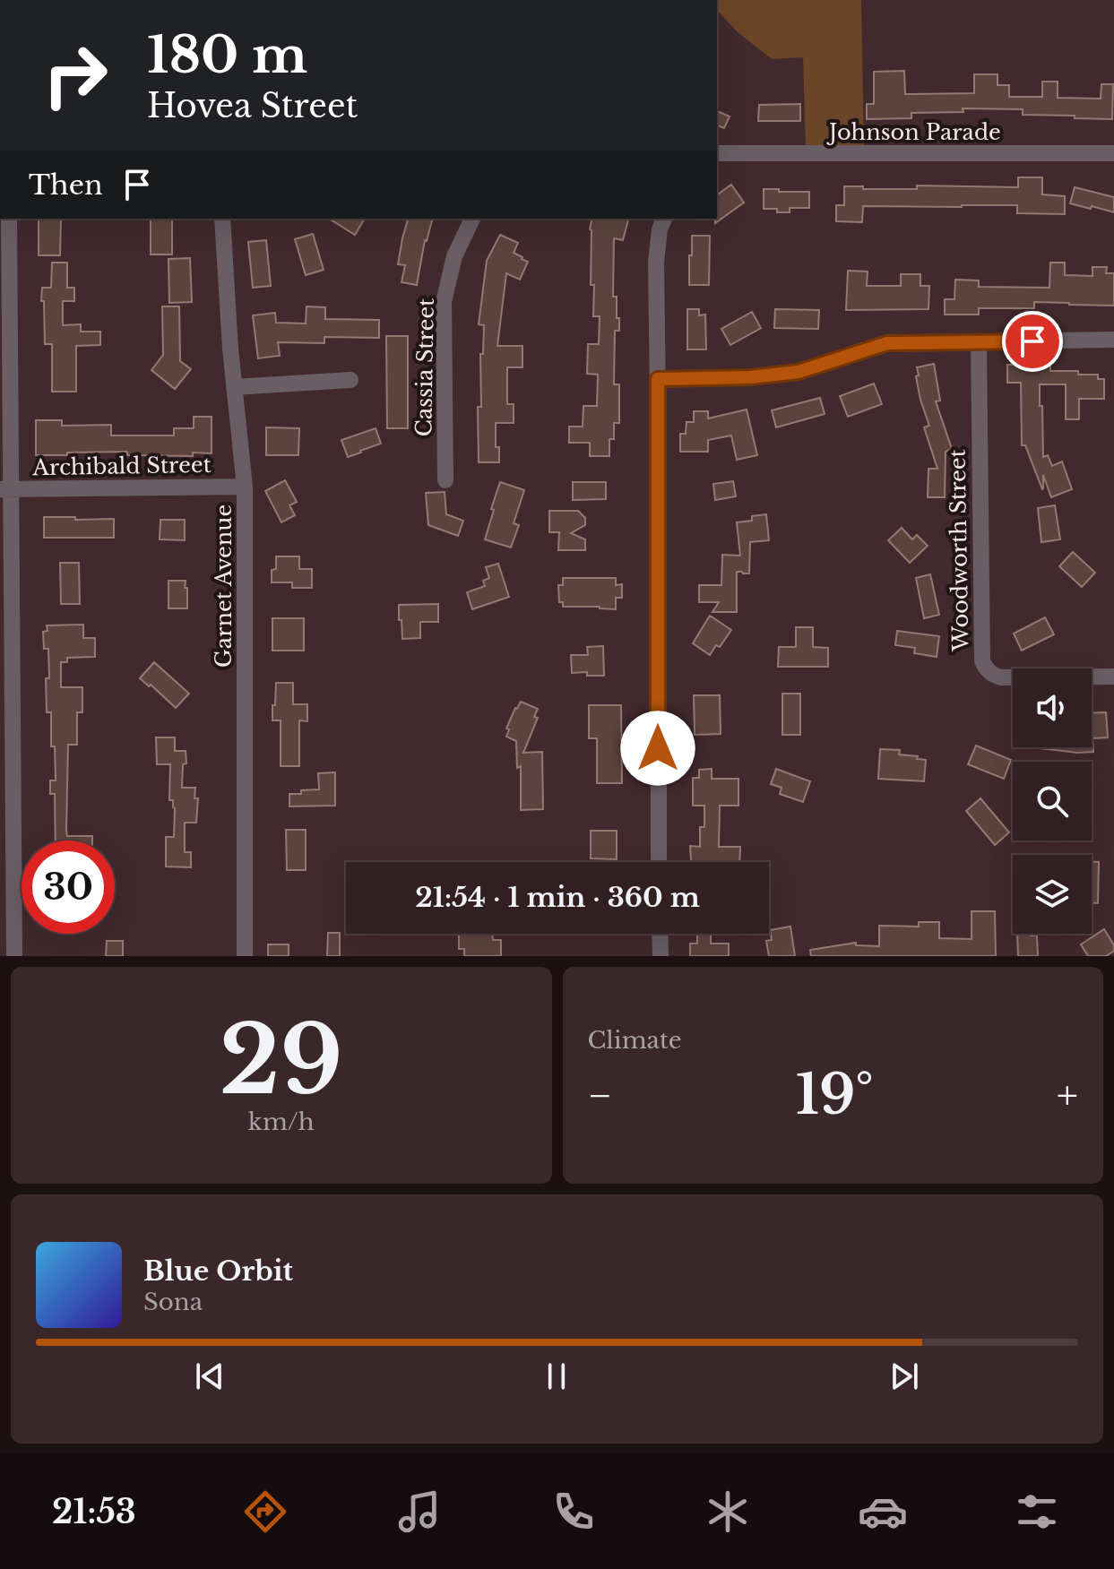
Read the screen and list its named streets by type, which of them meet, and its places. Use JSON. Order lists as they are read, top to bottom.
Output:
{
  "streets": {
    "street": [
      "Johnson Parade",
      "Cassia Street",
      "Archibald Street",
      "Woodworth Street",
      "Garnet Avenue"
    ]
  },
  "crossings": [
    ["Archibald Street", "Garnet Avenue"]
  ],
  "page": {
    "turn": ["180 m", "Hovea Street"],
    "then": "Then",
    "limit": "30",
    "trip": "21:54 · 1 min · 360 m",
    "tile": [
      ["29", "km/h"],
      "Climate"
    ],
    "heat": ["−", "19°", "+"],
    "song": ["Blue Orbit", "Sona"],
    "tabs": "21:53"
  }
}
